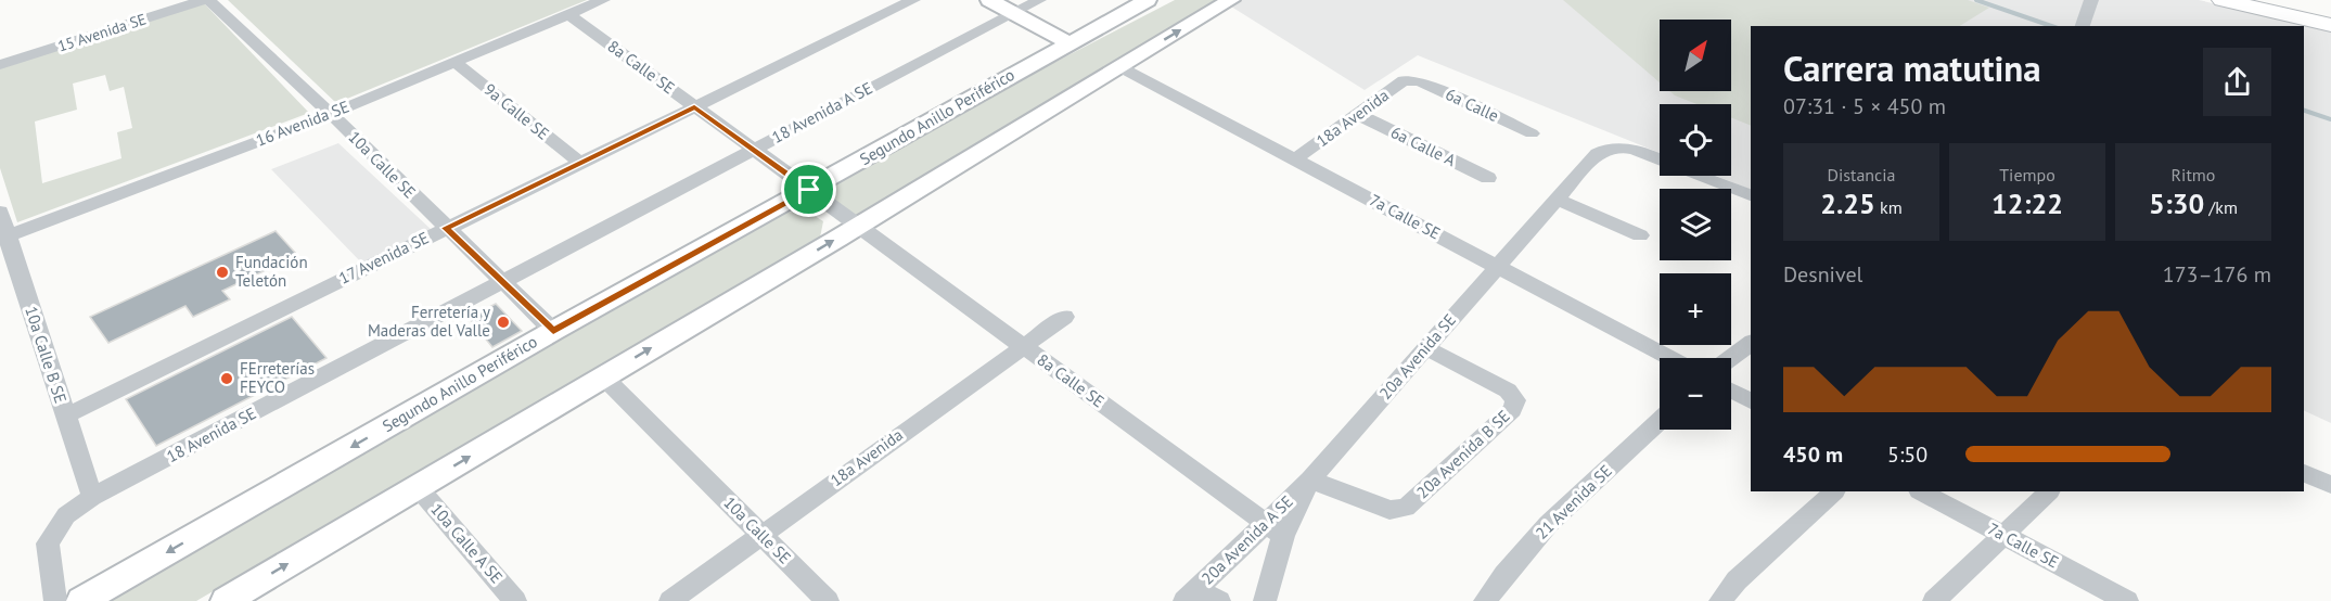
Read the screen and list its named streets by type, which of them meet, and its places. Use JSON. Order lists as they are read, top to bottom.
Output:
{
  "streets": {
    "main road": ["Segundo Anillo Periférico"],
    "street": [
      "15 Avenida SE",
      "8a Calle SE",
      "6a Calle",
      "9a Calle SE",
      "18 Avenida A SE",
      "18a Avenida",
      "16 Avenida SE",
      "6a Calle A",
      "10a Calle SE",
      "7a Calle SE",
      "17 Avenida SE",
      "10a Calle B SE",
      "20a Avenida SE",
      "18 Avenida SE",
      "20a Avenida B SE",
      "21 Avenida SE",
      "20a Avenida A SE",
      "10a Calle A SE"
    ]
  },
  "crossings": [
    ["15 Avenida SE", "10a Calle SE"],
    ["8a Calle SE", "18 Avenida A SE"],
    ["8a Calle SE", "Segundo Anillo Periférico"],
    ["8a Calle SE", "18a Avenida"],
    ["8a Calle SE", "16 Avenida SE"],
    ["8a Calle SE", "17 Avenida SE"],
    ["8a Calle SE", "20a Avenida A SE"],
    ["6a Calle", "18a Avenida"],
    ["9a Calle SE", "16 Avenida SE"],
    ["9a Calle SE", "17 Avenida SE"],
    ["18 Avenida A SE", "10a Calle SE"],
    ["18 Avenida A SE", "18 Avenida SE"],
    ["Segundo Anillo Periférico", "10a Calle SE"],
    ["18a Avenida", "6a Calle A"],
    ["18a Avenida", "10a Calle SE"],
    ["18a Avenida", "7a Calle SE"],
    ["16 Avenida SE", "10a Calle SE"],
    ["16 Avenida SE", "10a Calle B SE"],
    ["10a Calle SE", "17 Avenida SE"],
    ["10a Calle SE", "18 Avenida SE"],
    ["7a Calle SE", "20a Avenida SE"],
    ["17 Avenida SE", "10a Calle B SE"],
    ["10a Calle B SE", "18 Avenida SE"],
    ["20a Avenida SE", "20a Avenida B SE"],
    ["20a Avenida SE", "20a Avenida A SE"],
    ["20a Avenida B SE", "20a Avenida A SE"]
  ],
  "places": ["Fundación Teletón", "Ferretería y Maderas del Valle", "FErreterías FEYCO"],
  "north": "top right",
  "page": {
    "map_buttons": ["+", "−"],
    "heading": ["Carrera matutina", "07:31 · 5 × 450 m"],
    "stats": [
      ["Distancia", "2.25 km"],
      ["Tiempo", "12:22"],
      ["Ritmo", "5:30 /km"]
    ],
    "chart": ["Desnivel", "173–176 m"],
    "list": [
      {
        "name": "450 m",
        "note": "5:50"
      }
    ]
  }
}
